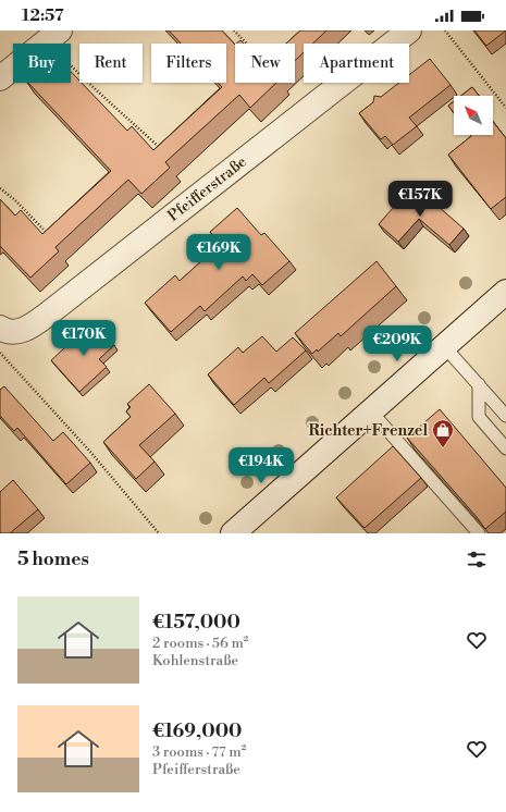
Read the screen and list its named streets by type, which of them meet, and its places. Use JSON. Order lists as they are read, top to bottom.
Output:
{
  "streets": {
    "street": ["Pfeifferstraße"]
  },
  "places": {
    "shop": ["Richter+Frenzel"]
  },
  "north": "top left",
  "page": {
    "status": "12:57",
    "chip": [
      "Buy",
      "Rent",
      "Filters",
      "New",
      "Apartment"
    ],
    "price": [
      "€157K",
      "€169K",
      "€170K",
      "€209K",
      "€194K"
    ],
    "heading": "5 homes",
    "list": [
      {
        "name": "€157,000",
        "note": "2 rooms · 56 m² · Kohlenstraße"
      },
      {
        "name": "€169,000",
        "note": "3 rooms · 77 m² · Pfeifferstraße"
      }
    ]
  }
}
